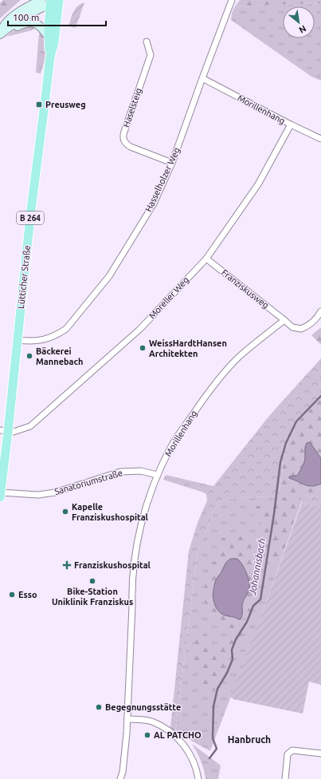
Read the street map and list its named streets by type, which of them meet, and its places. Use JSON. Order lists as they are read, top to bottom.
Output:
{
  "streets": {
    "main road": ["B 264", "Lütticher Straße"],
    "street": [
      "Haselsteig",
      "Morillenhang",
      "Hasselholzer Weg",
      "Franziskusweg",
      "Moreller Weg",
      "Sanatoriumstraße"
    ]
  },
  "crossings": [
    ["Haselsteig", "Hasselholzer Weg"],
    ["Morillenhang", "Hasselholzer Weg"],
    ["Morillenhang", "Franziskusweg"],
    ["Morillenhang", "Moreller Weg"],
    ["Morillenhang", "Sanatoriumstraße"],
    ["Hasselholzer Weg", "Lütticher Straße"],
    ["Lütticher Straße", "Moreller Weg"],
    ["Lütticher Straße", "Sanatoriumstraße"],
    ["Franziskusweg", "Moreller Weg"]
  ],
  "districts": ["Hanbruch"],
  "water": ["Johannisbach"],
  "places": {
    "transit": ["Preusweg"],
    "other": [
      "WeissHardtHansen Architekten",
      "Bäckerei Mannebach",
      "Kapelle Franziskushospital",
      "Bike-Station Uniklinik Franziskus",
      "Esso",
      "Begegnungsstätte",
      "AL PATCHO"
    ],
    "health": ["Franziskushospital"]
  },
  "scale_bar": "100 m",
  "north": "bottom right"
}
